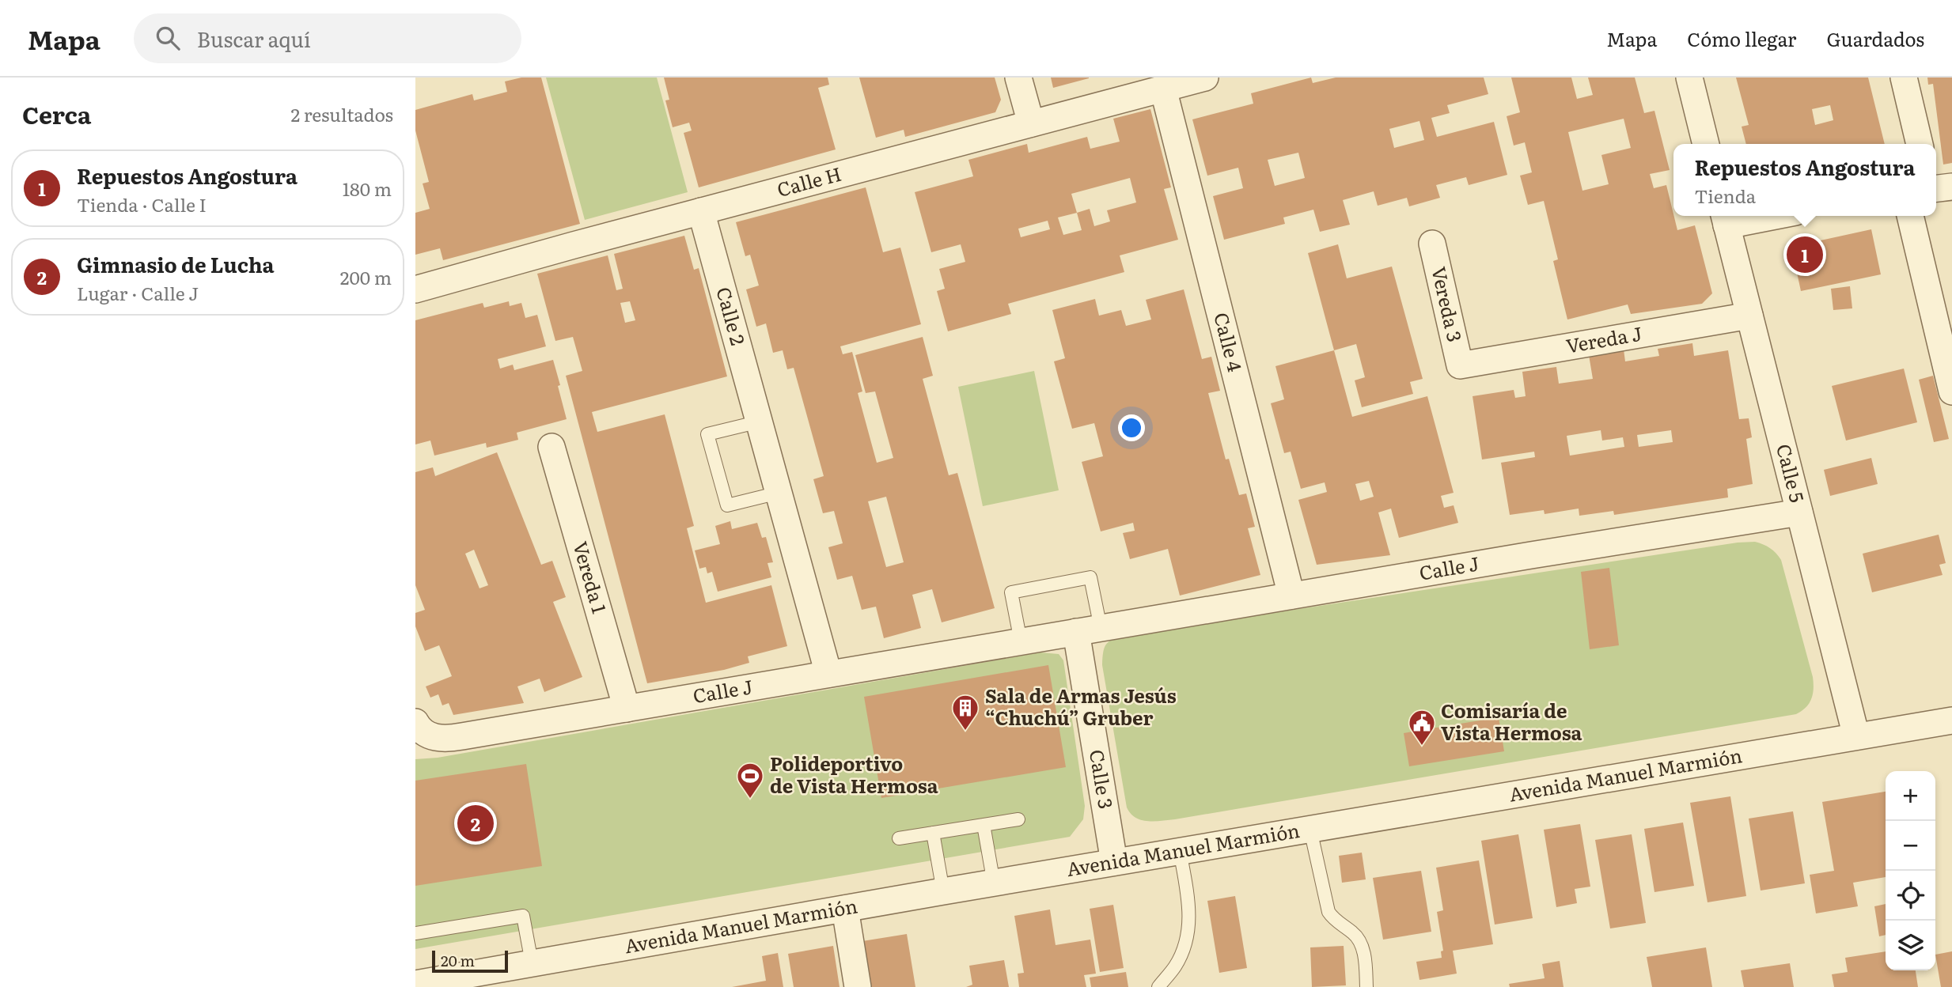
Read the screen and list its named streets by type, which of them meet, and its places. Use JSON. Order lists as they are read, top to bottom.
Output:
{
  "streets": {
    "street": [
      "Calle H",
      "Vereda 3",
      "Calle 2",
      "Vereda J",
      "Calle 4",
      "Calle 5",
      "Calle J",
      "Vereda 1",
      "Avenida Manuel Marmión",
      "Calle 3"
    ]
  },
  "crossings": [
    ["Calle H", "Calle 2"],
    ["Calle H", "Calle 4"],
    ["Vereda 3", "Vereda J"],
    ["Calle 2", "Calle J"],
    ["Vereda J", "Calle 5"],
    ["Calle 4", "Calle J"],
    ["Calle 5", "Calle J"],
    ["Calle 5", "Avenida Manuel Marmión"],
    ["Calle J", "Vereda 1"],
    ["Calle J", "Calle 3"],
    ["Avenida Manuel Marmión", "Calle 3"]
  ],
  "places": {
    "building": ["Sala de Armas Jesús “Chuchú” Gruber"],
    "public building": ["Comisaría de Vista Hermosa"],
    "sports": ["Polideportivo de Vista Hermosa"]
  },
  "scale_bar": "20 m",
  "page": {
    "header": "Mapa",
    "search": "Buscar aquí",
    "nav": ["Mapa", "Cómo llegar", "Guardados"],
    "heading": ["Cerca", "2 resultados"],
    "popup": ["Repuestos Angostura", "Tienda"],
    "list": [
      {
        "mark": "1",
        "name": "Repuestos Angostura",
        "note": "Tienda · Calle I",
        "value": "180 m"
      },
      {
        "mark": "2",
        "name": "Gimnasio de Lucha",
        "note": "Lugar · Calle J",
        "value": "200 m"
      }
    ],
    "pins": ["1", "2"],
    "map_buttons": ["+", "−"],
    "scale": "20 m"
  }
}
